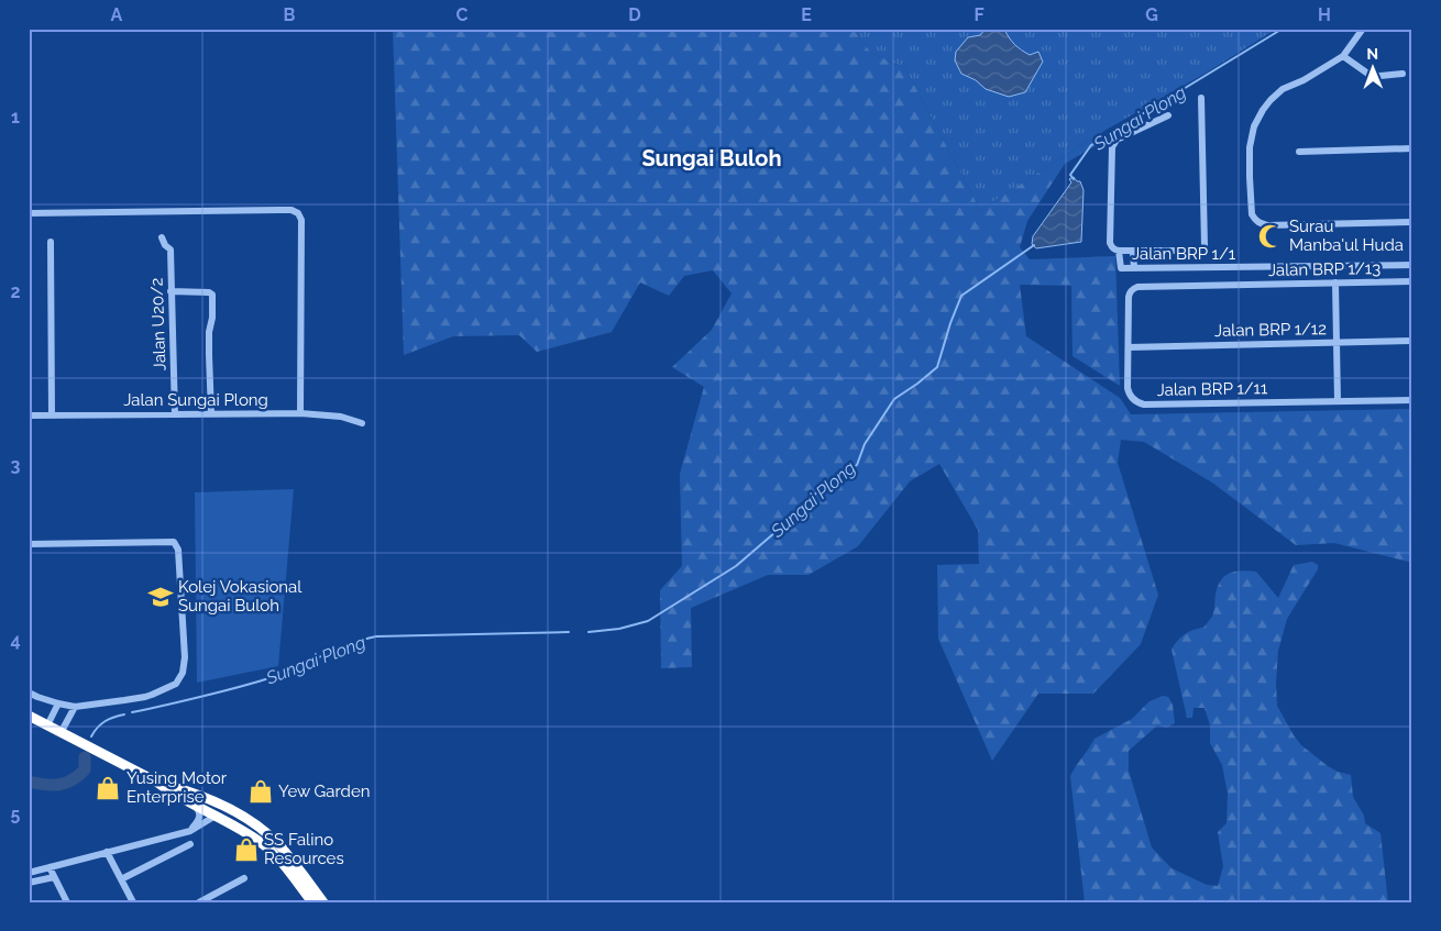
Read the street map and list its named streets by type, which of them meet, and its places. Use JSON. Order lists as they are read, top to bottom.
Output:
{
  "streets": {
    "street": [
      "Jalan BRP 1/1",
      "Jalan BRP 1/13",
      "Jalan U20/2",
      "Jalan BRP 1/12",
      "Jalan BRP 1/11",
      "Jalan Sungai Plong"
    ]
  },
  "crossings": [
    ["Jalan BRP 1/13", "Jalan BRP 1/11"],
    ["Jalan U20/2", "Jalan Sungai Plong"],
    ["Jalan BRP 1/12", "Jalan BRP 1/11"]
  ],
  "districts": ["Sungai Buloh"],
  "water": ["Sungai Plong"],
  "places": {
    "mosque": ["Surau Manba'ul Huda"],
    "school or university": ["Kolej Vokasional Sungai Buloh"],
    "shop": ["Yusing Motor Enterprise", "Yew Garden", "SS Falino Resources"]
  },
  "north": "top",
  "grid": {
    "columns": [
      "A",
      "B",
      "C",
      "D",
      "E",
      "F",
      "G",
      "H"
    ],
    "rows": [
      "1",
      "2",
      "3",
      "4",
      "5"
    ]
  }
}
